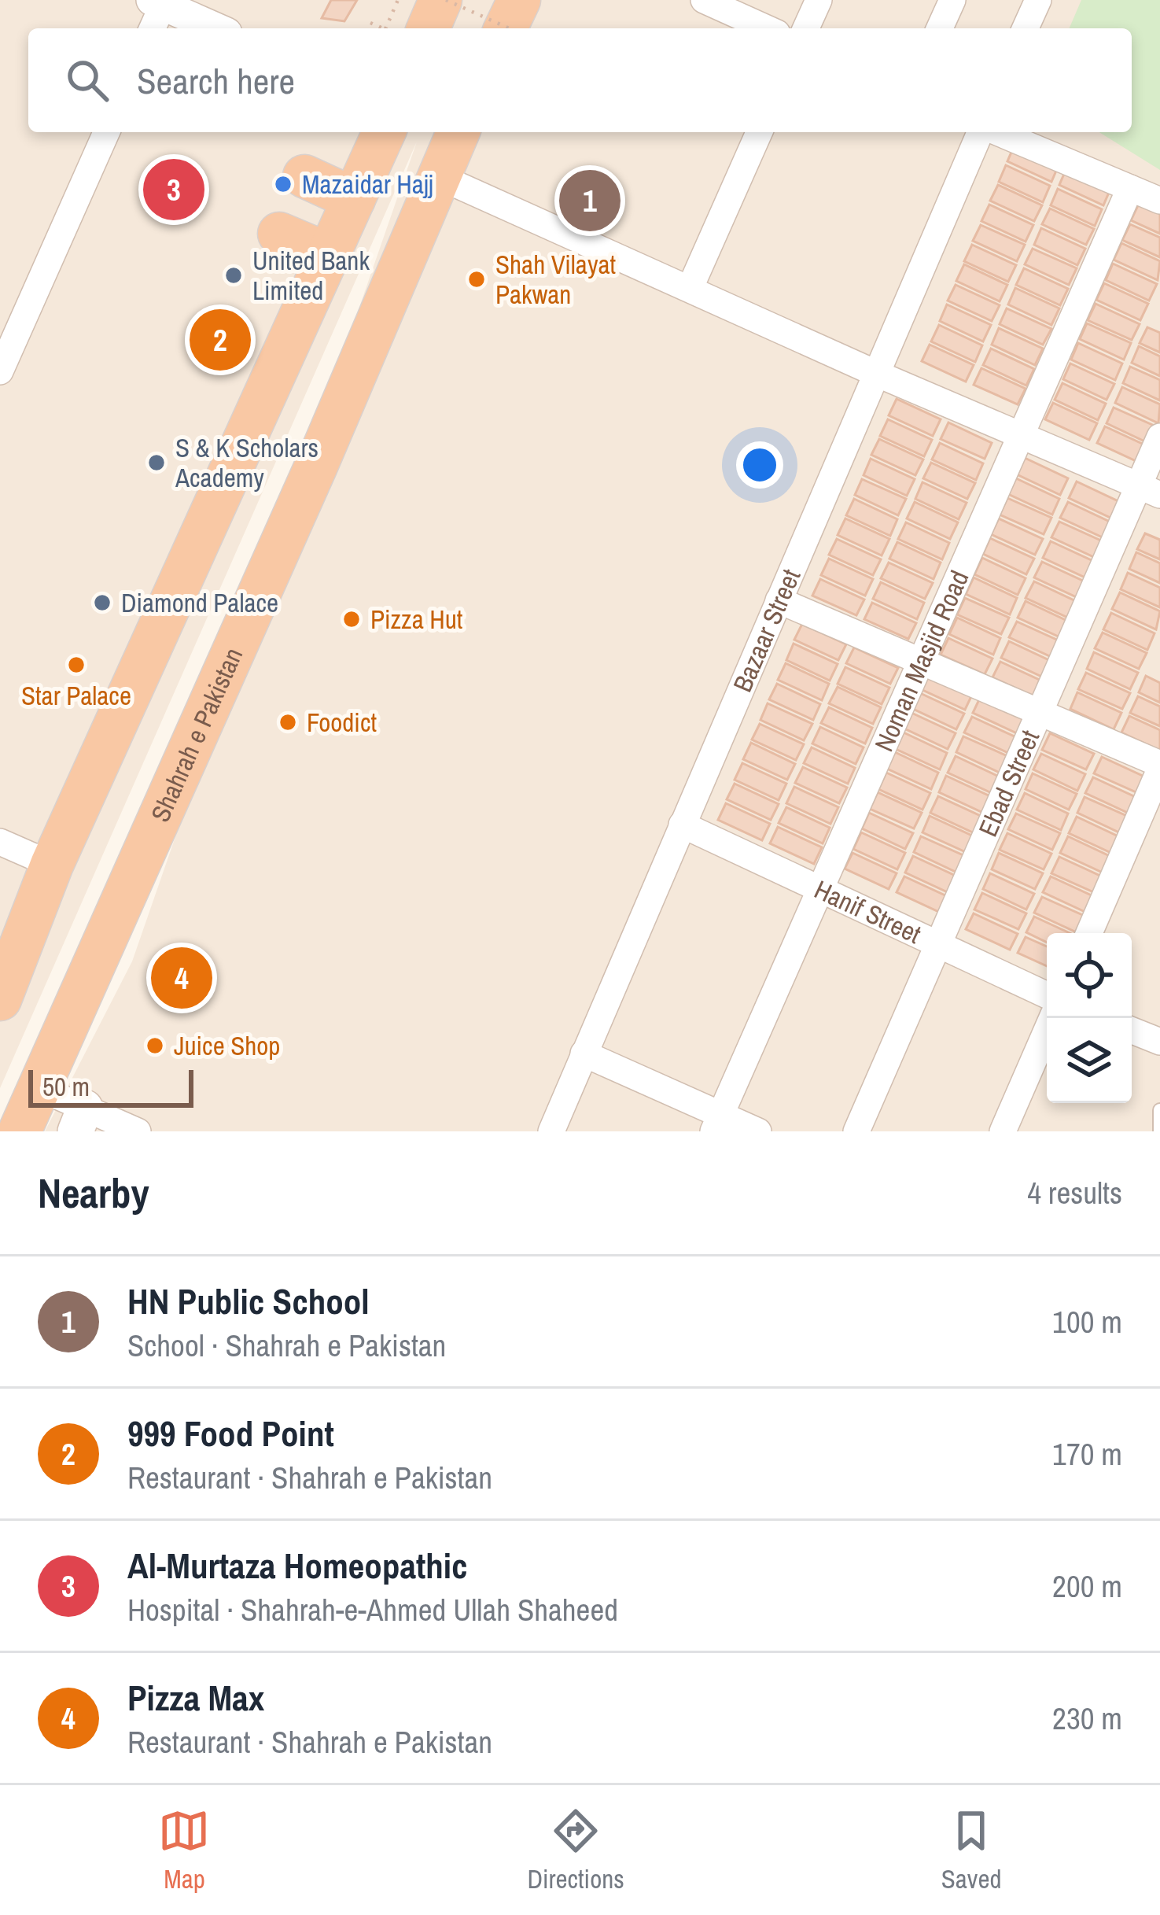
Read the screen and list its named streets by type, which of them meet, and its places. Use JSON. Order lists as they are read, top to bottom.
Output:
{
  "streets": {
    "highway": ["Shahrah e Pakistan"],
    "street": [
      "Bazaar Street",
      "Noman Masjid Road",
      "Ebad Street",
      "Hanif Street"
    ]
  },
  "crossings": [
    ["Bazaar Street", "Hanif Street"],
    ["Noman Masjid Road", "Hanif Street"],
    ["Ebad Street", "Hanif Street"]
  ],
  "places": [
    "Mazaidar Hajj",
    "United Bank Limited",
    "Shah Vilayat Pakwan",
    "S & K Scholars Academy",
    "Diamond Palace",
    "Pizza Hut",
    "Star Palace",
    "Foodict",
    "Juice Shop"
  ],
  "scale_bar": "50 m",
  "page": {
    "search": "Search here",
    "pins": [
      "3",
      "1",
      "2",
      "4"
    ],
    "scale": "50 m",
    "heading": ["Nearby", "4 results"],
    "list": [
      {
        "mark": "1",
        "name": "HN Public School",
        "note": "School · Shahrah e Pakistan",
        "value": "100 m"
      },
      {
        "mark": "2",
        "name": "999 Food Point",
        "note": "Restaurant · Shahrah e Pakistan",
        "value": "170 m"
      },
      {
        "mark": "3",
        "name": "Al-Murtaza Homeopathic",
        "note": "Hospital · Shahrah-e-Ahmed Ullah Shaheed",
        "value": "200 m"
      },
      {
        "mark": "4",
        "name": "Pizza Max",
        "note": "Restaurant · Shahrah e Pakistan",
        "value": "230 m"
      }
    ],
    "nav": ["Map", "Directions", "Saved"]
  }
}
